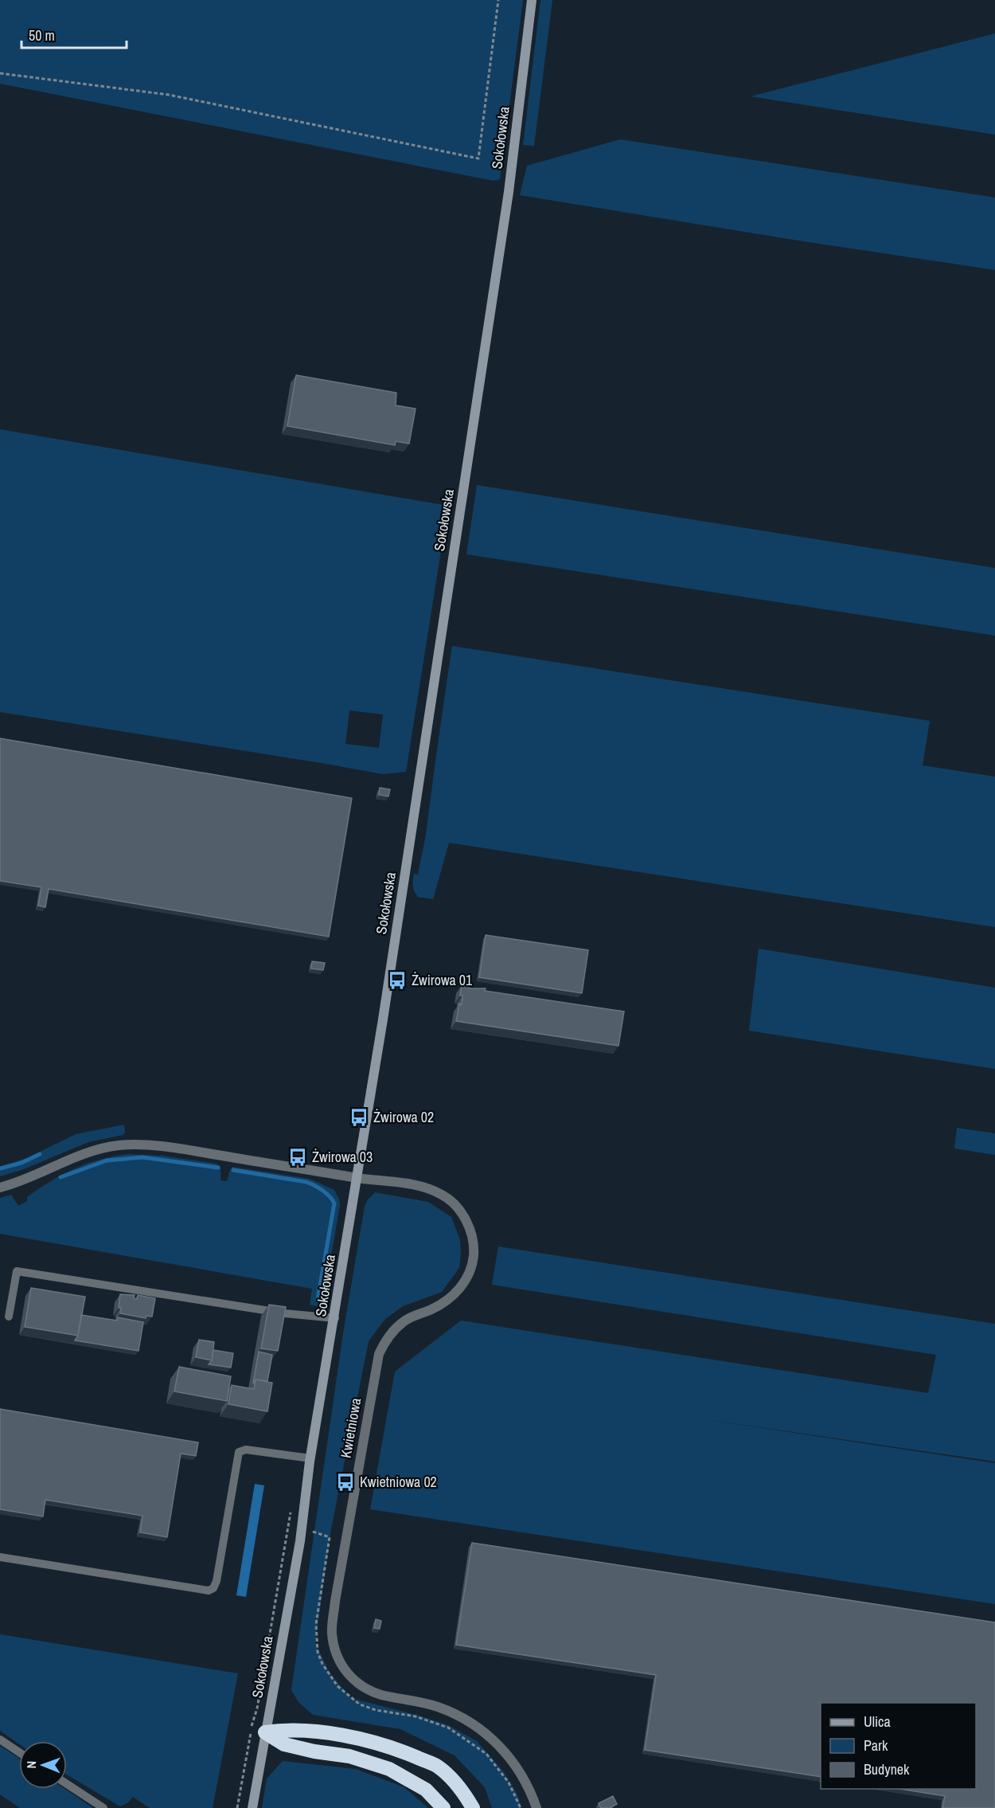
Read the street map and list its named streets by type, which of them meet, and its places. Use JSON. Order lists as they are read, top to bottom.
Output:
{
  "streets": {
    "street": ["Sokołowska", "Kwietniowa"]
  },
  "crossings": [
    ["Sokołowska", "Kwietniowa"]
  ],
  "places": {
    "bus stop": [
      "Żwirowa 01",
      "Żwirowa 02",
      "Żwirowa 03",
      "Kwietniowa 02"
    ]
  },
  "legend": ["Ulica", "Park", "Budynek"],
  "scale_bar": "50 m",
  "north": "left"
}
